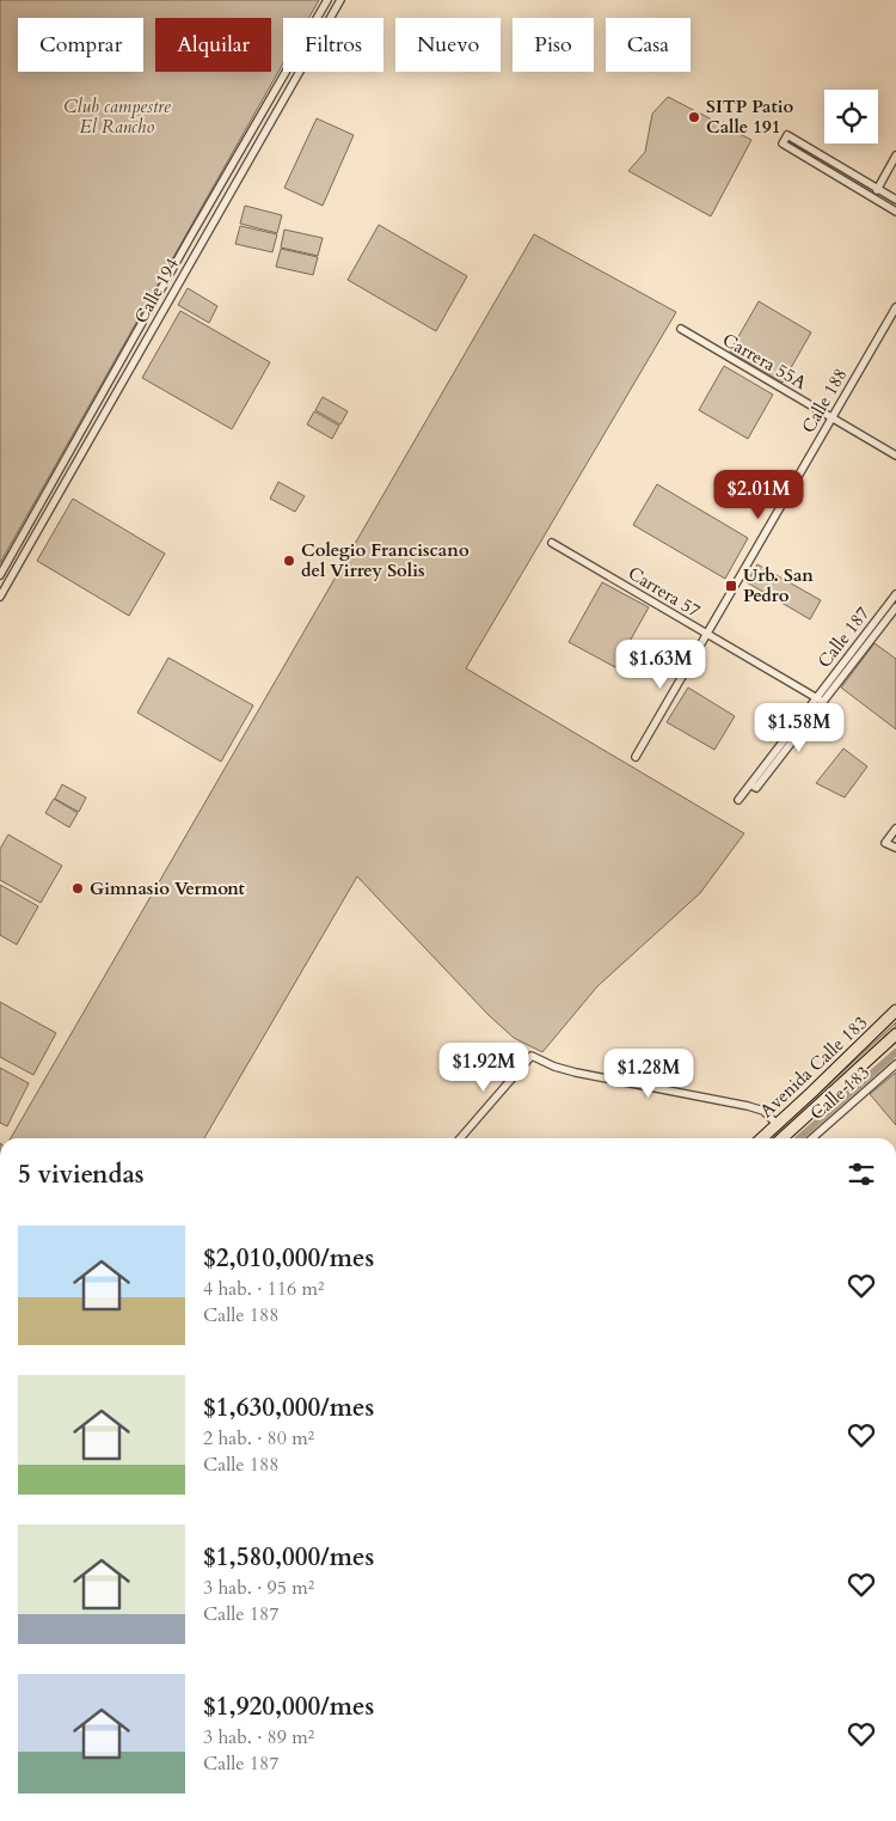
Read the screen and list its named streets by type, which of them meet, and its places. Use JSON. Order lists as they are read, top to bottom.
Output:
{
  "streets": {
    "main road": ["Avenida Calle 183"],
    "street": [
      "Calle 194",
      "Carrera 55A",
      "Calle 188",
      "Carrera 57",
      "Calle 187",
      "Calle 183"
    ]
  },
  "crossings": [
    ["Carrera 55A", "Calle 188"],
    ["Calle 188", "Carrera 57"],
    ["Carrera 57", "Calle 187"]
  ],
  "parks": ["Club campestre El Rancho"],
  "places": {
    "other": ["SITP Patio Calle 191", "Colegio Franciscano del Virrey Solis", "Gimnasio Vermont"],
    "transit": ["Urb. San Pedro"]
  },
  "page": {
    "chip": [
      "Comprar",
      "Alquilar",
      "Filtros",
      "Nuevo",
      "Piso",
      "Casa"
    ],
    "price": [
      "$2.01M",
      "$1.63M",
      "$1.58M",
      "$1.92M",
      "$1.28M"
    ],
    "heading": "5 viviendas",
    "list": [
      {
        "name": "$2,010,000/mes",
        "note": "4 hab. · 116 m² · Calle 188"
      },
      {
        "name": "$1,630,000/mes",
        "note": "2 hab. · 80 m² · Calle 188"
      },
      {
        "name": "$1,580,000/mes",
        "note": "3 hab. · 95 m² · Calle 187"
      },
      {
        "name": "$1,920,000/mes",
        "note": "3 hab. · 89 m² · Calle 187"
      }
    ]
  }
}
